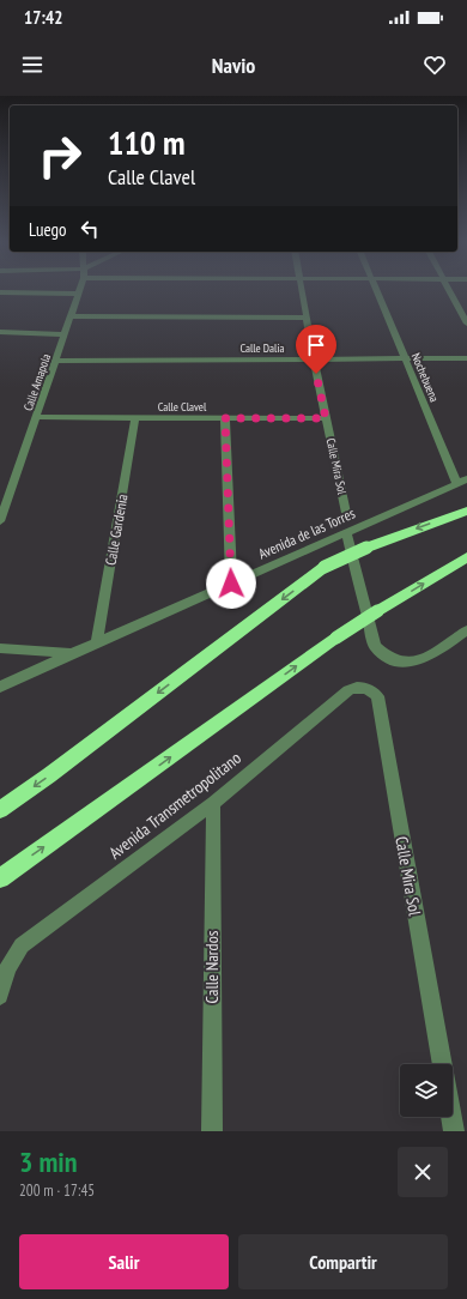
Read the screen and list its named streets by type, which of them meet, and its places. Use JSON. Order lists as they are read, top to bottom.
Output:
{
  "streets": {
    "street": [
      "Calle Dalia",
      "Nochebuena",
      "Calle Amapola",
      "Calle Clavel",
      "Calle Mira Sol",
      "Calle Gardenia",
      "Avenida de las Torres",
      "Avenida Transmetropolitano",
      "Calle Nardos"
    ]
  },
  "crossings": [
    ["Calle Dalia", "Nochebuena"],
    ["Calle Dalia", "Calle Amapola"],
    ["Calle Dalia", "Calle Mira Sol"],
    ["Nochebuena", "Avenida de las Torres"],
    ["Calle Amapola", "Calle Clavel"],
    ["Calle Clavel", "Calle Mira Sol"],
    ["Calle Clavel", "Calle Gardenia"],
    ["Calle Mira Sol", "Avenida Transmetropolitano"],
    ["Calle Gardenia", "Avenida de las Torres"],
    ["Avenida Transmetropolitano", "Calle Nardos"]
  ],
  "page": {
    "status": "17:42",
    "header": "Navio",
    "turn": ["110 m", "Calle Clavel"],
    "then": "Luego",
    "heading": ["3 min", "200 m · 17:45"],
    "buttons": ["Salir", "Compartir"]
  }
}
